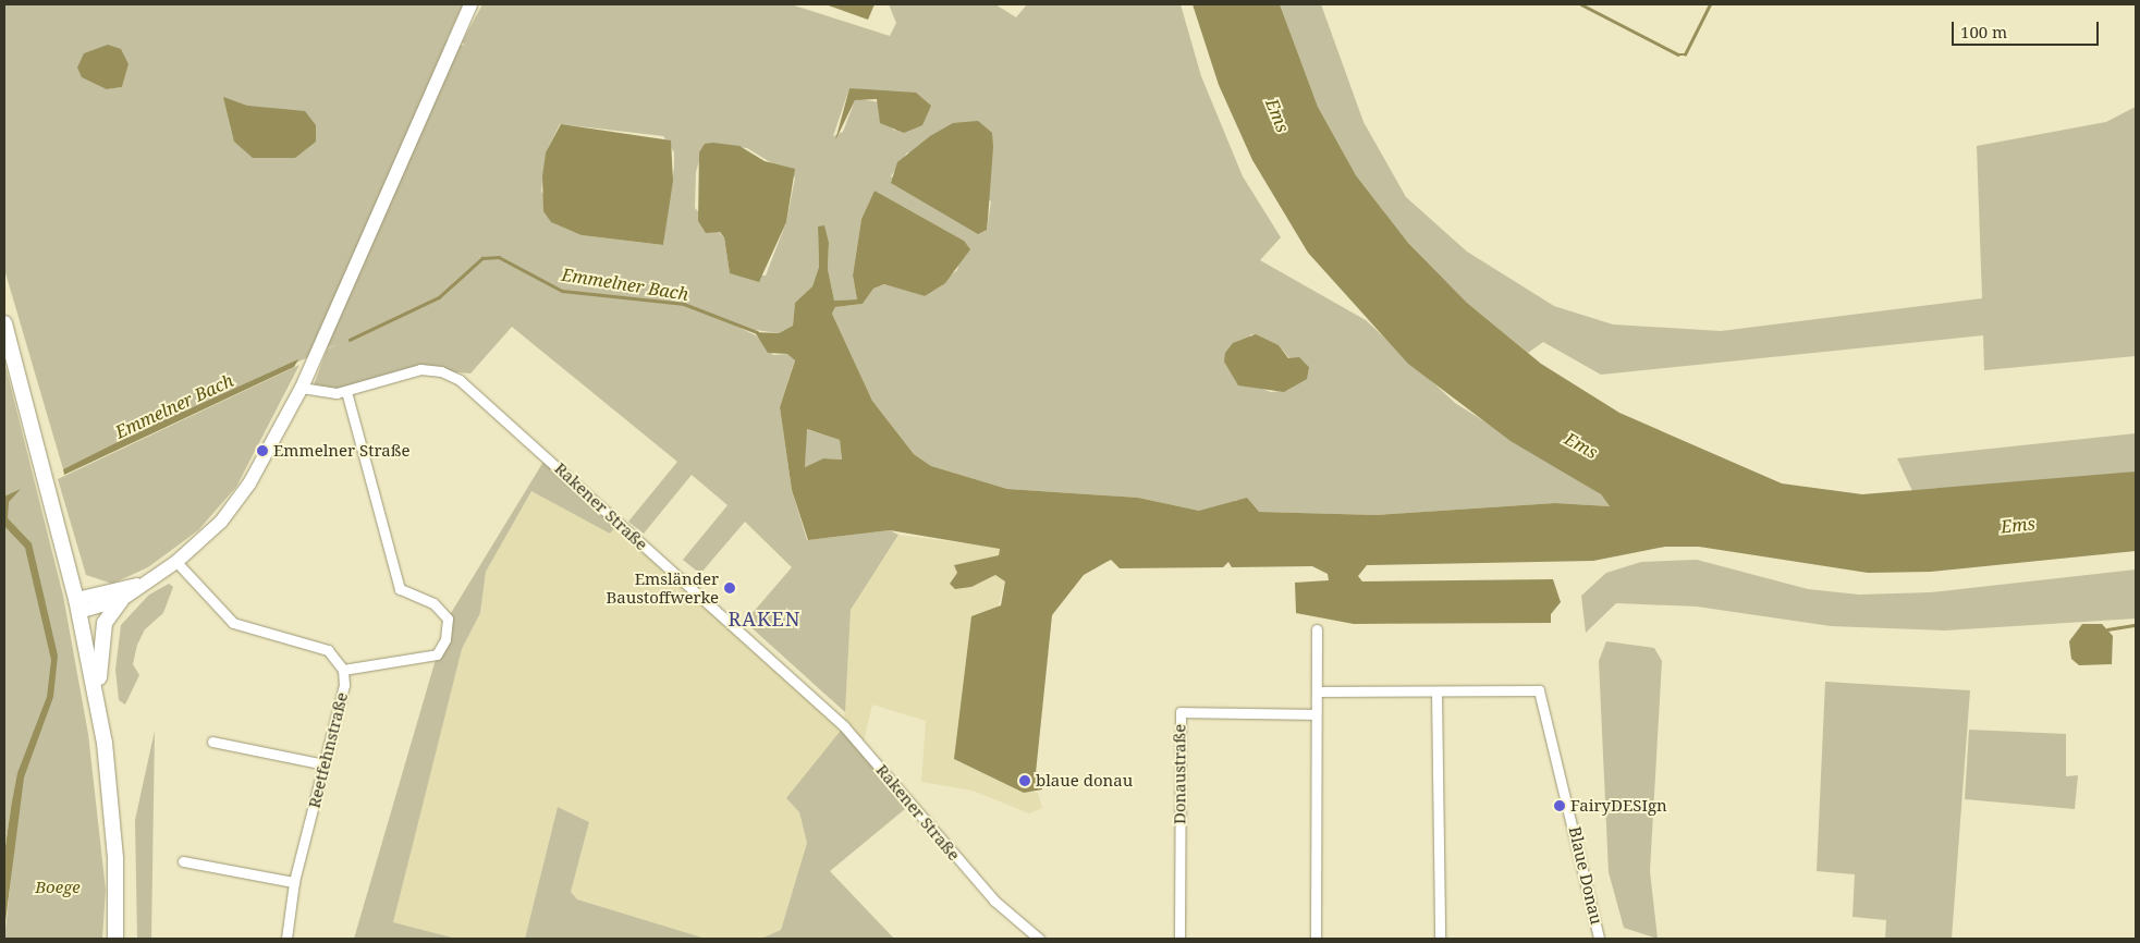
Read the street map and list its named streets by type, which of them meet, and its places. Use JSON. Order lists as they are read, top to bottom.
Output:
{
  "streets": {
    "street": [
      "Rakener Straße",
      "Reetfehnstraße",
      "Donaustraße",
      "Blaue Donau"
    ]
  },
  "districts": ["RAKEN"],
  "water": ["Ems", "Emmelner Bach"],
  "parks": ["Boege"],
  "places": [
    "Emmelner Straße",
    "Emsländer Baustoffwerke",
    "blaue donau",
    "FairyDESIgn"
  ],
  "scale_bar": "100 m"
}
